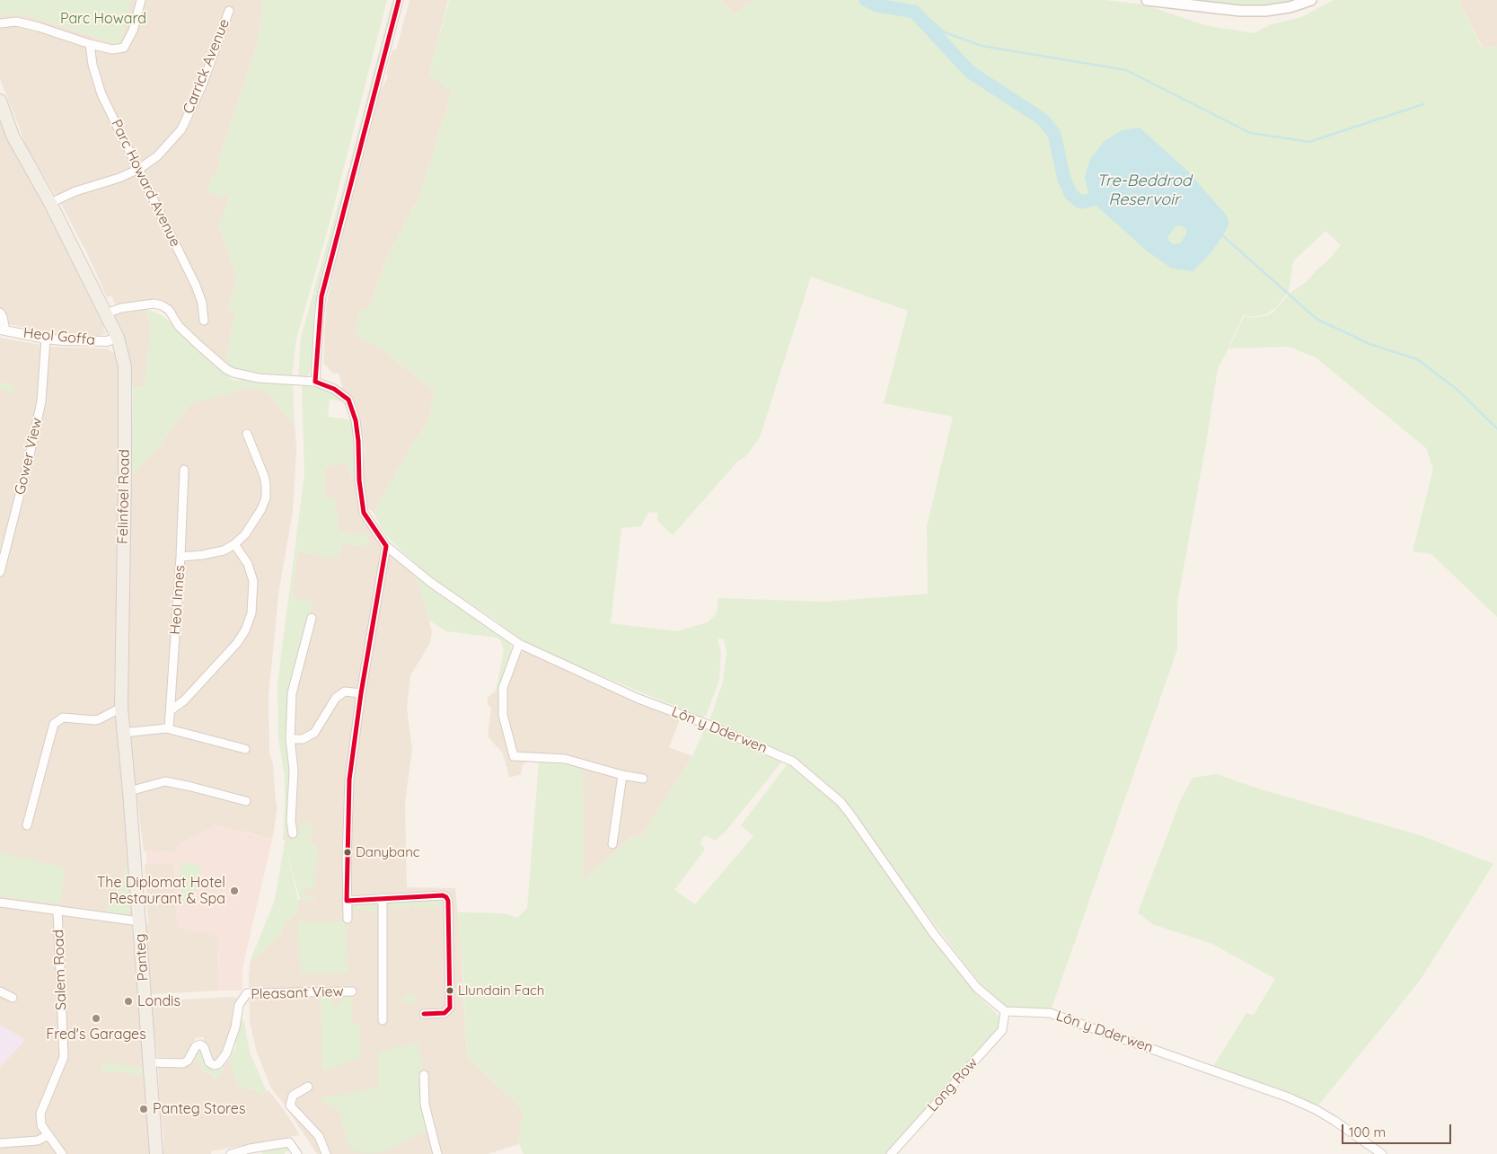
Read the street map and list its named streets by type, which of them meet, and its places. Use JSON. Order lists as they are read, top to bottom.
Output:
{
  "streets": {
    "main road": ["Felinfoel Road", "Panteg"],
    "street": [
      "Carrick Avenue",
      "Parc Howard Avenue",
      "Heol Goffa",
      "Gower View",
      "Heol Innes",
      "Lôn y Dderwen",
      "Salem Road",
      "Pleasant View",
      "Long Row"
    ]
  },
  "crossings": [
    ["Carrick Avenue", "Parc Howard Avenue"],
    ["Carrick Avenue", "Felinfoel Road"],
    ["Heol Goffa", "Gower View"],
    ["Heol Goffa", "Felinfoel Road"],
    ["Felinfoel Road", "Lôn y Dderwen"],
    ["Felinfoel Road", "Panteg"],
    ["Lôn y Dderwen", "Long Row"],
    ["Panteg", "Pleasant View"]
  ],
  "water": ["Tre-Beddrod Reservoir"],
  "parks": ["Parc Howard"],
  "places": [
    "Danybanc",
    "The Diplomat Hotel Restaurant & Spa",
    "Llundain Fach",
    "Londis",
    "Fred's Garages",
    "Panteg Stores"
  ],
  "scale_bar": "100 m"
}
